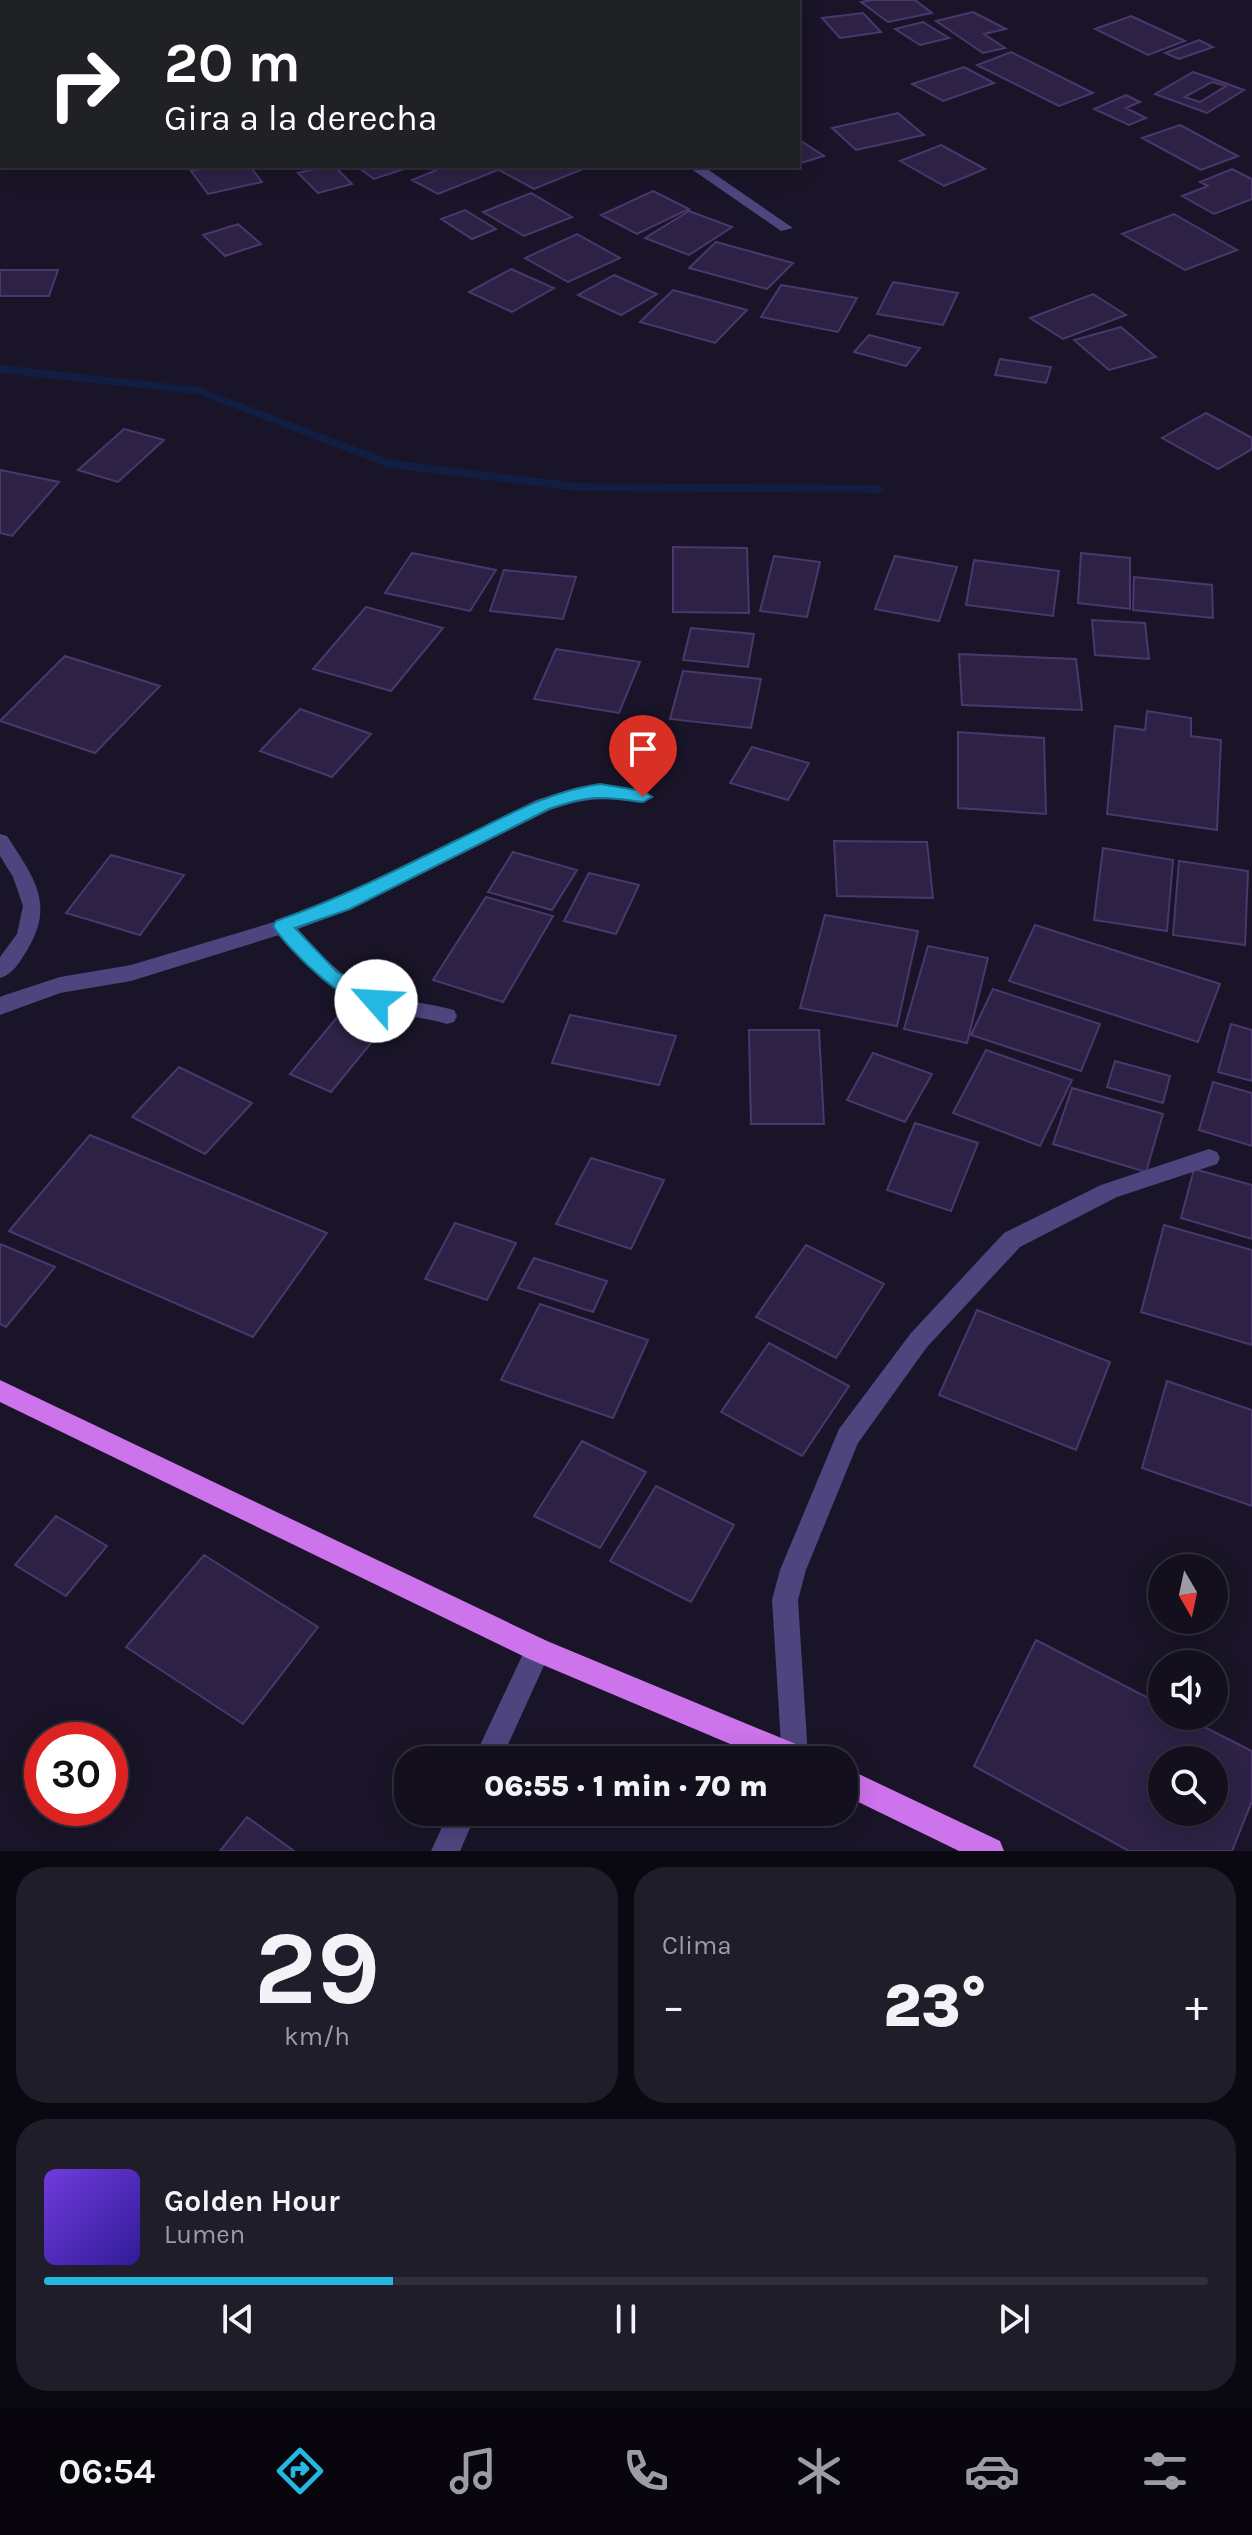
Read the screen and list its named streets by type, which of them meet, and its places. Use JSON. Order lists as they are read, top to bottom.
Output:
{
  "north": "bottom",
  "page": {
    "turn": ["20 m", "Gira a la derecha"],
    "limit": "30",
    "trip": "06:55 · 1 min · 70 m",
    "tile": [
      ["29", "km/h"],
      "Clima"
    ],
    "heat": ["−", "23°", "+"],
    "song": ["Golden Hour", "Lumen"],
    "tabs": "06:54"
  }
}
